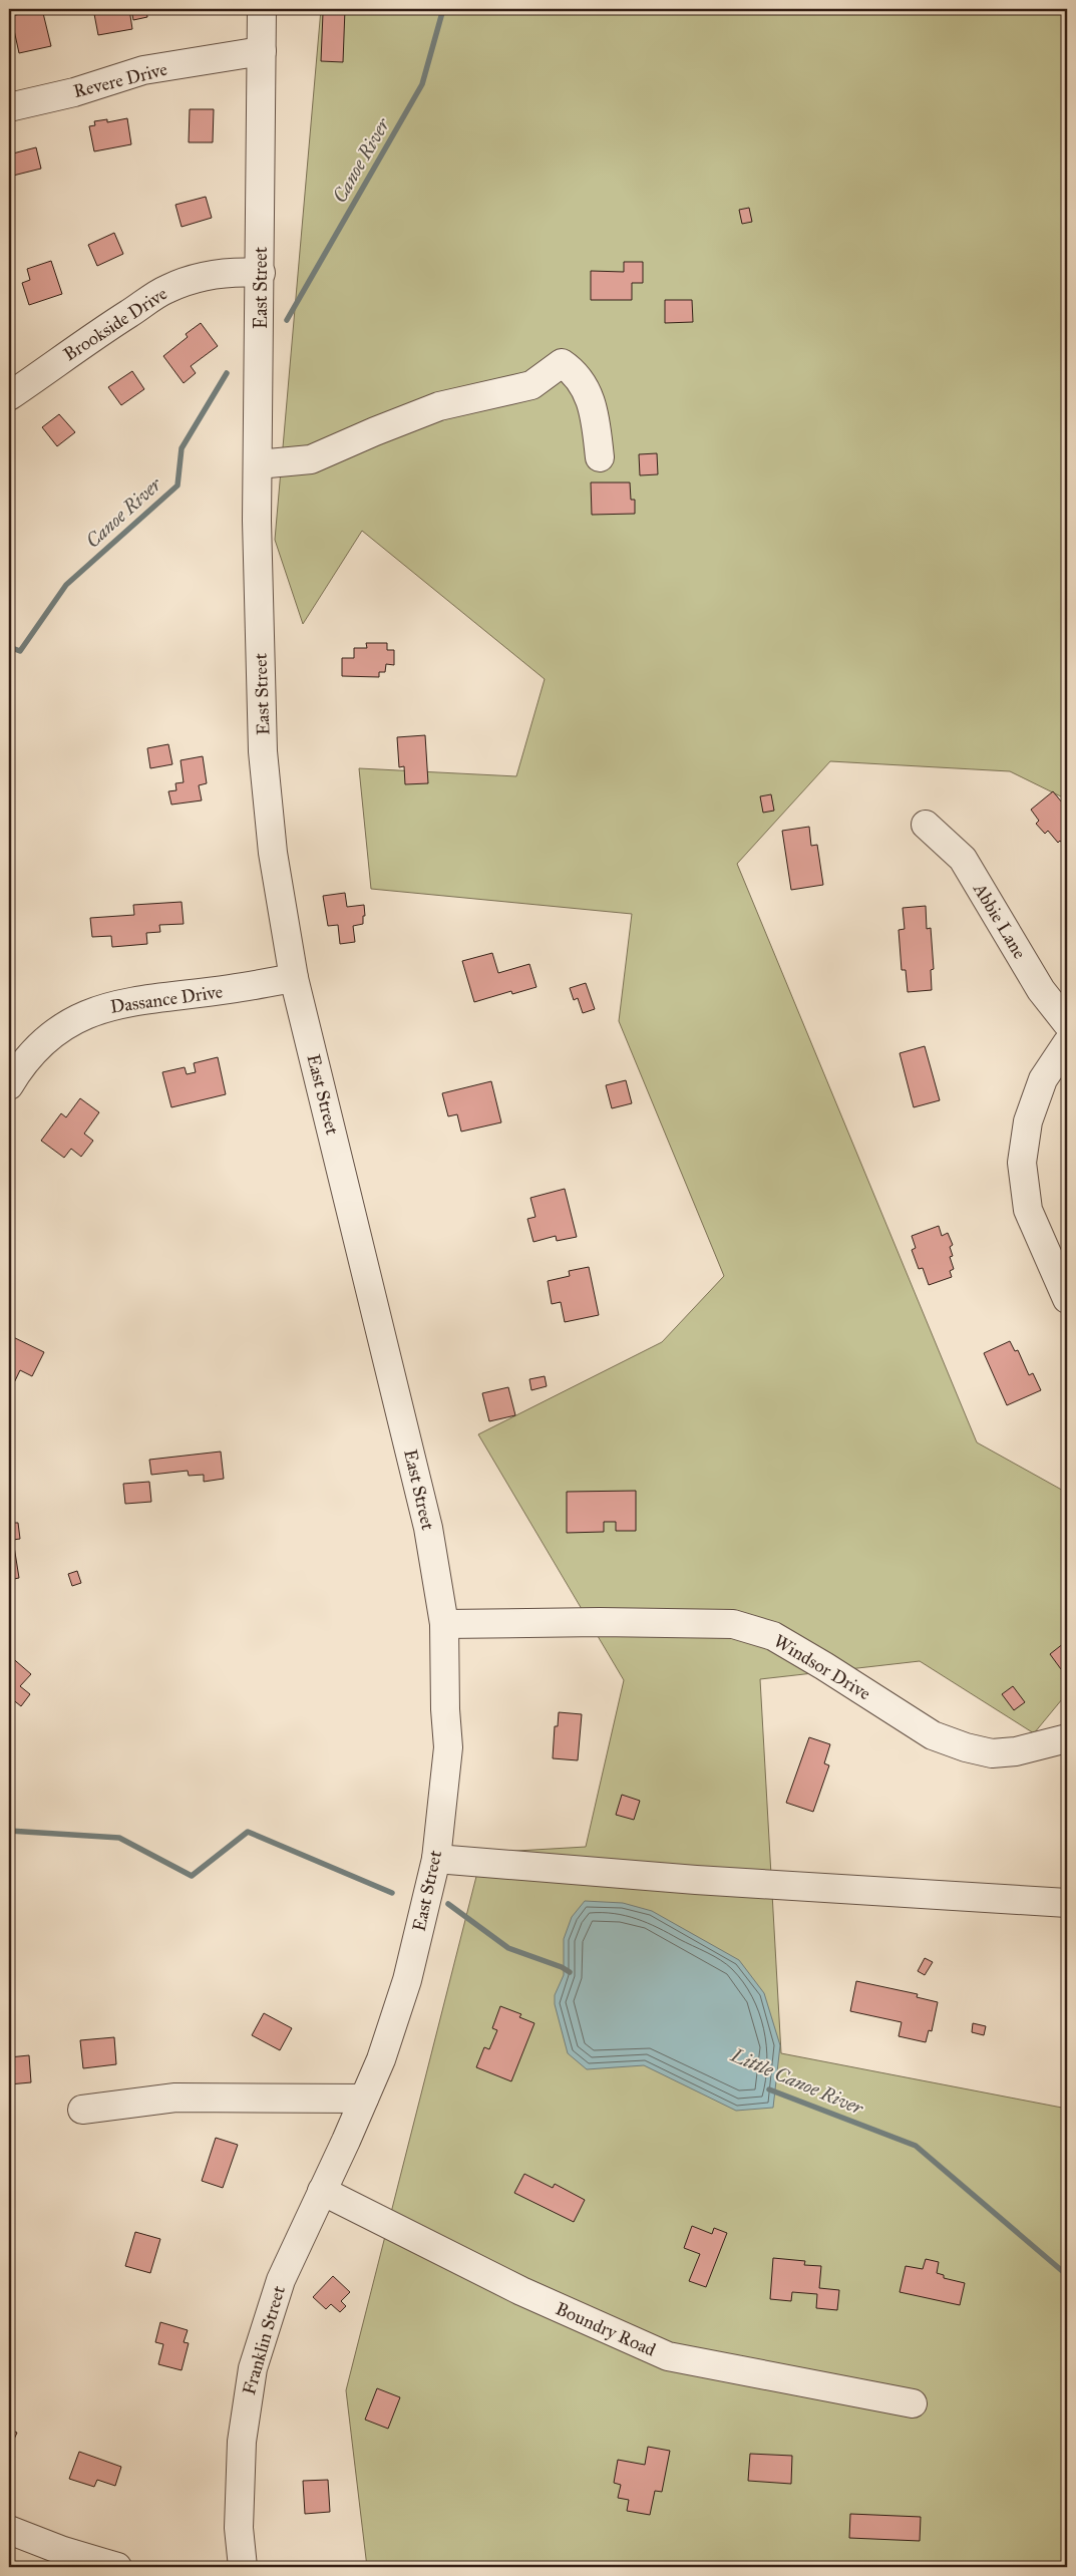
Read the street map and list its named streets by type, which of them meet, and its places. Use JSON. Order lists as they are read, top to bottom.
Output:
{
  "streets": {
    "street": [
      "Revere Drive",
      "East Street",
      "Brookside Drive",
      "Abbie Lane",
      "Dassance Drive",
      "Windsor Drive",
      "Boundry Road",
      "Franklin Street"
    ]
  },
  "crossings": [
    ["Revere Drive", "East Street"],
    ["East Street", "Brookside Drive"],
    ["East Street", "Dassance Drive"],
    ["East Street", "Windsor Drive"],
    ["East Street", "Franklin Street"],
    ["Boundry Road", "Franklin Street"]
  ],
  "water": ["Canoe River", "Little Canoe River"]
}
